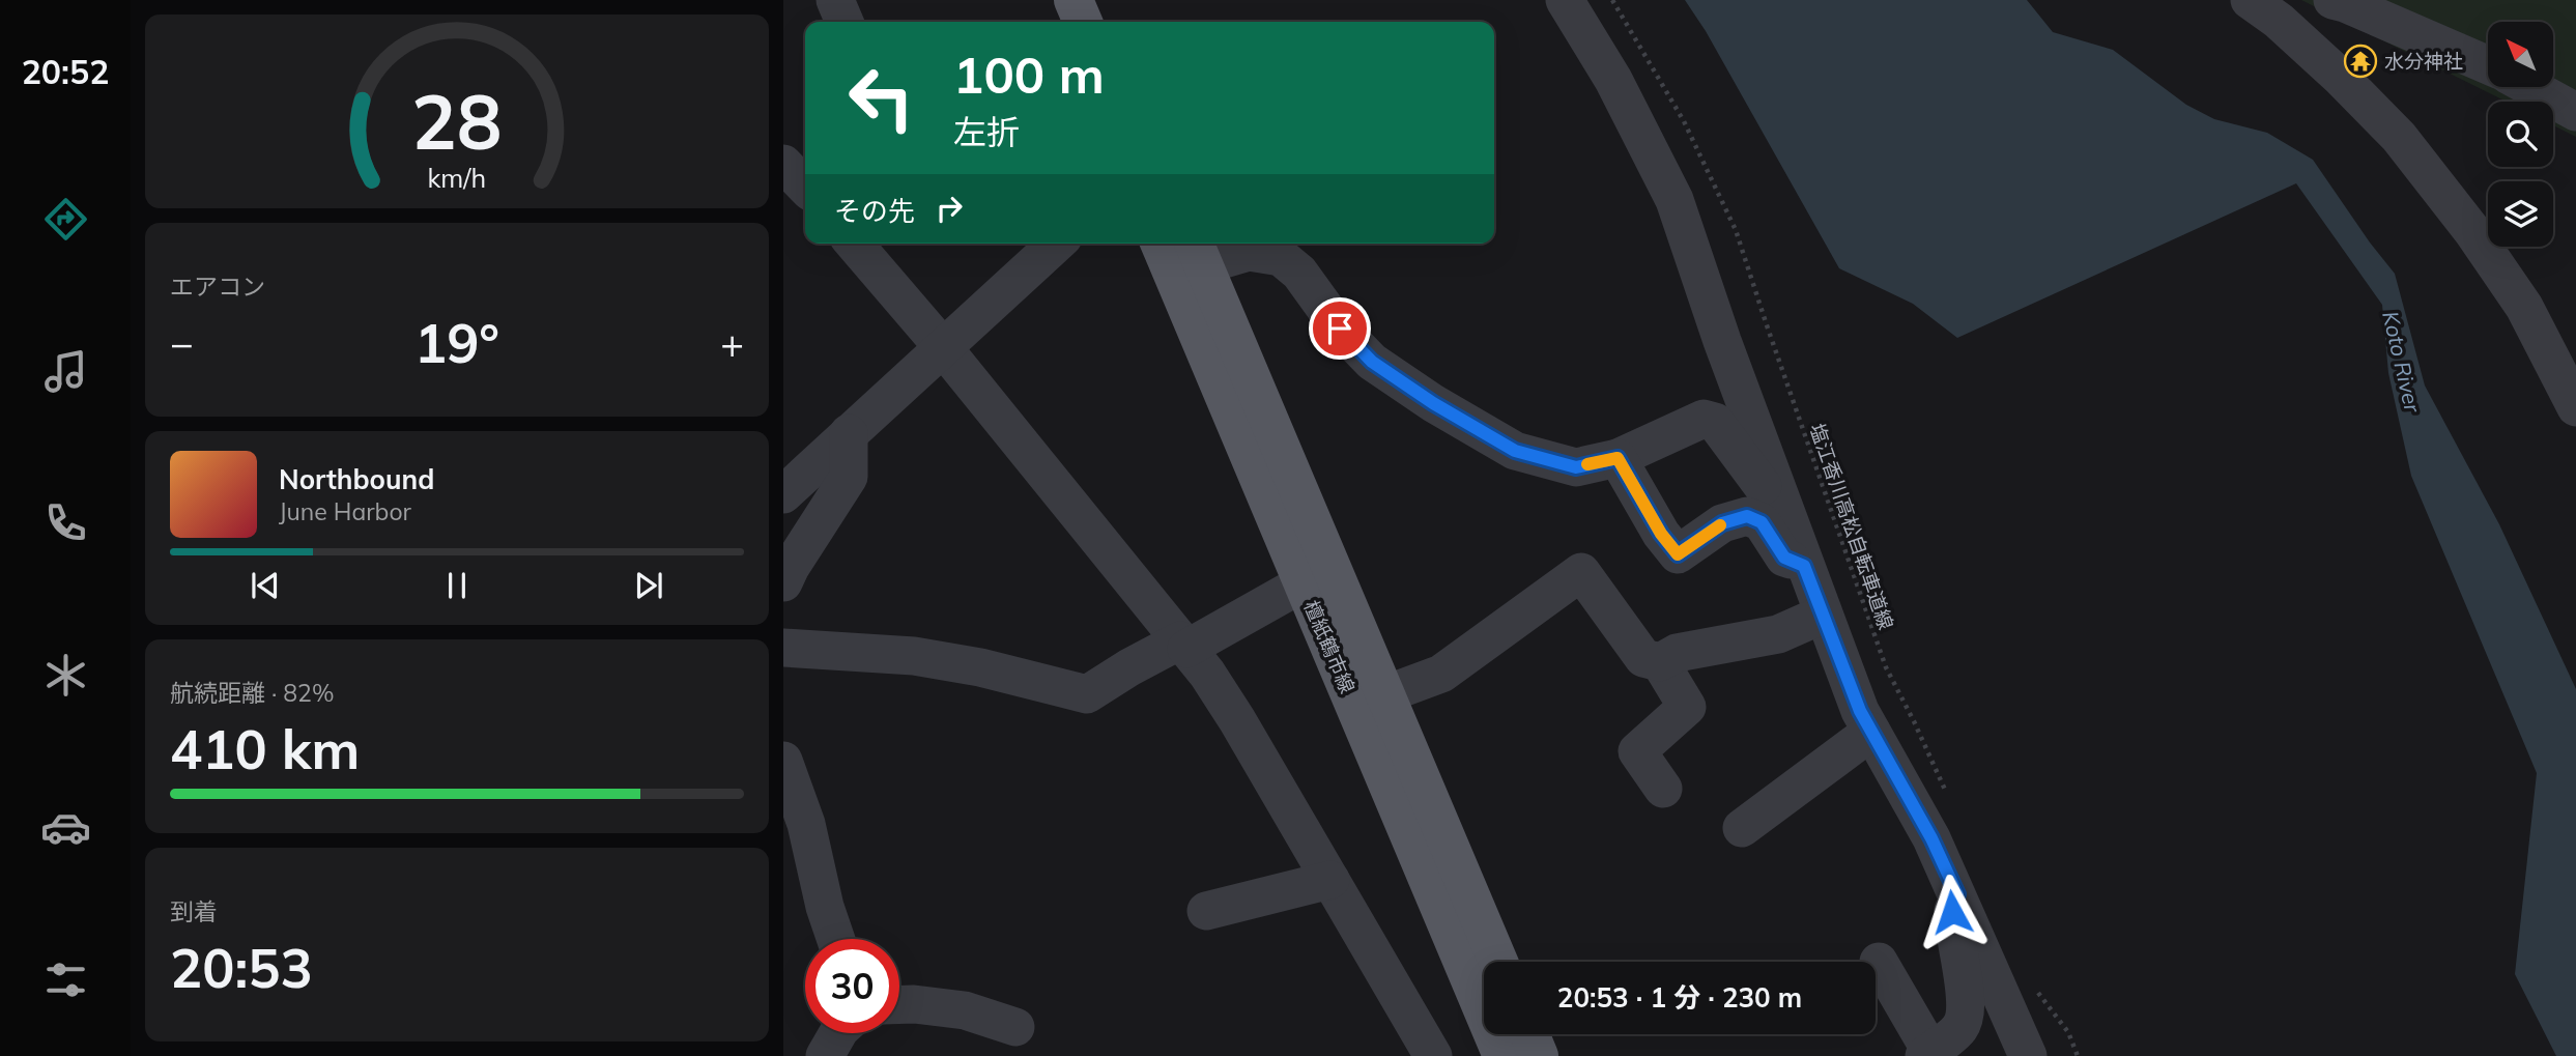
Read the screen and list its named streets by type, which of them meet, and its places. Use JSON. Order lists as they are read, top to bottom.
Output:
{
  "streets": {
    "main road": ["檀紙鶴市線"],
    "path": ["塩江香川高松自転車道線"]
  },
  "water": ["Koto River"],
  "places": {
    "temple": ["水分神社"]
  },
  "north": "top left",
  "page": {
    "tabs": "20:52",
    "turn": ["100 m", "左折"],
    "then": "その先",
    "tile": [
      "エアコン",
      ["航続距離 · 82%", "410 km"],
      ["到着", "20:53"]
    ],
    "heat": ["−", "19°", "+"],
    "song": ["Northbound", "June Harbor"],
    "limit": "30",
    "trip": "20:53 · 1 分 · 230 m",
    "gauge": ["28", "km/h"]
  }
}
